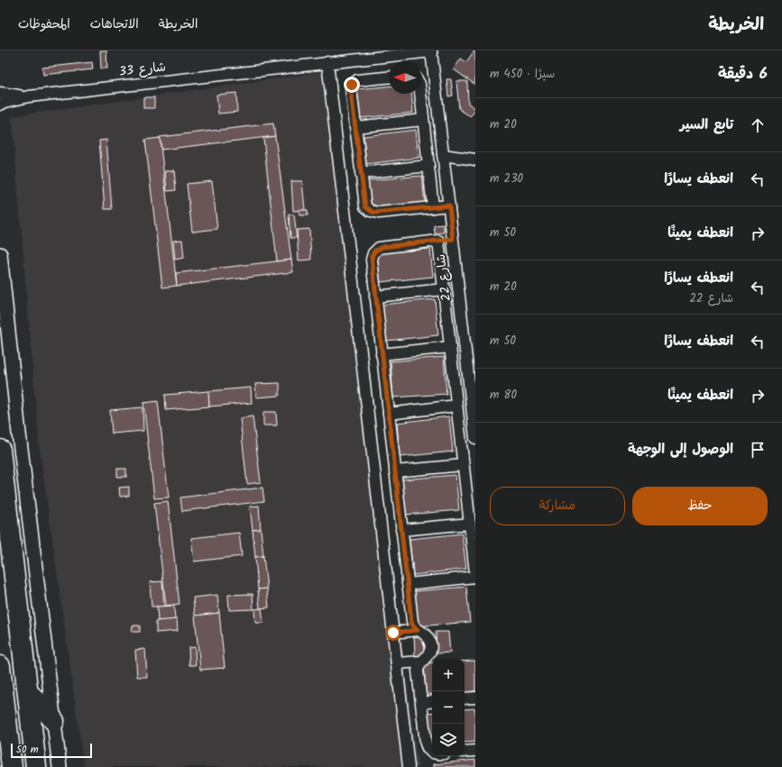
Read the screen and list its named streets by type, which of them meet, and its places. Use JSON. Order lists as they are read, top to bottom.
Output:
{
  "streets": {
    "street": ["شارع 33", "شارع 22"]
  },
  "crossings": [
    ["شارع 33", "شارع 22"]
  ],
  "scale_bar": "50 m",
  "north": "left",
  "page": {
    "header": "الخريطة",
    "nav": ["الخريطة", "الاتجاهات", "المحفوظات"],
    "heading": ["6 دقيقة", "سيرًا · 450 m"],
    "list": [
      ["تابع السير", "20 m"],
      ["انعطف يسارًا", "230 m"],
      ["انعطف يمينًا", "50 m"],
      ["انعطف يسارًا", "شارع 22", "20 m"],
      ["انعطف يسارًا", "50 m"],
      ["انعطف يمينًا", "80 m"],
      "الوصول إلى الوجهة"
    ],
    "buttons": ["حفظ", "مشاركة"],
    "map_buttons": ["+", "−"],
    "scale": "50 m"
  }
}
